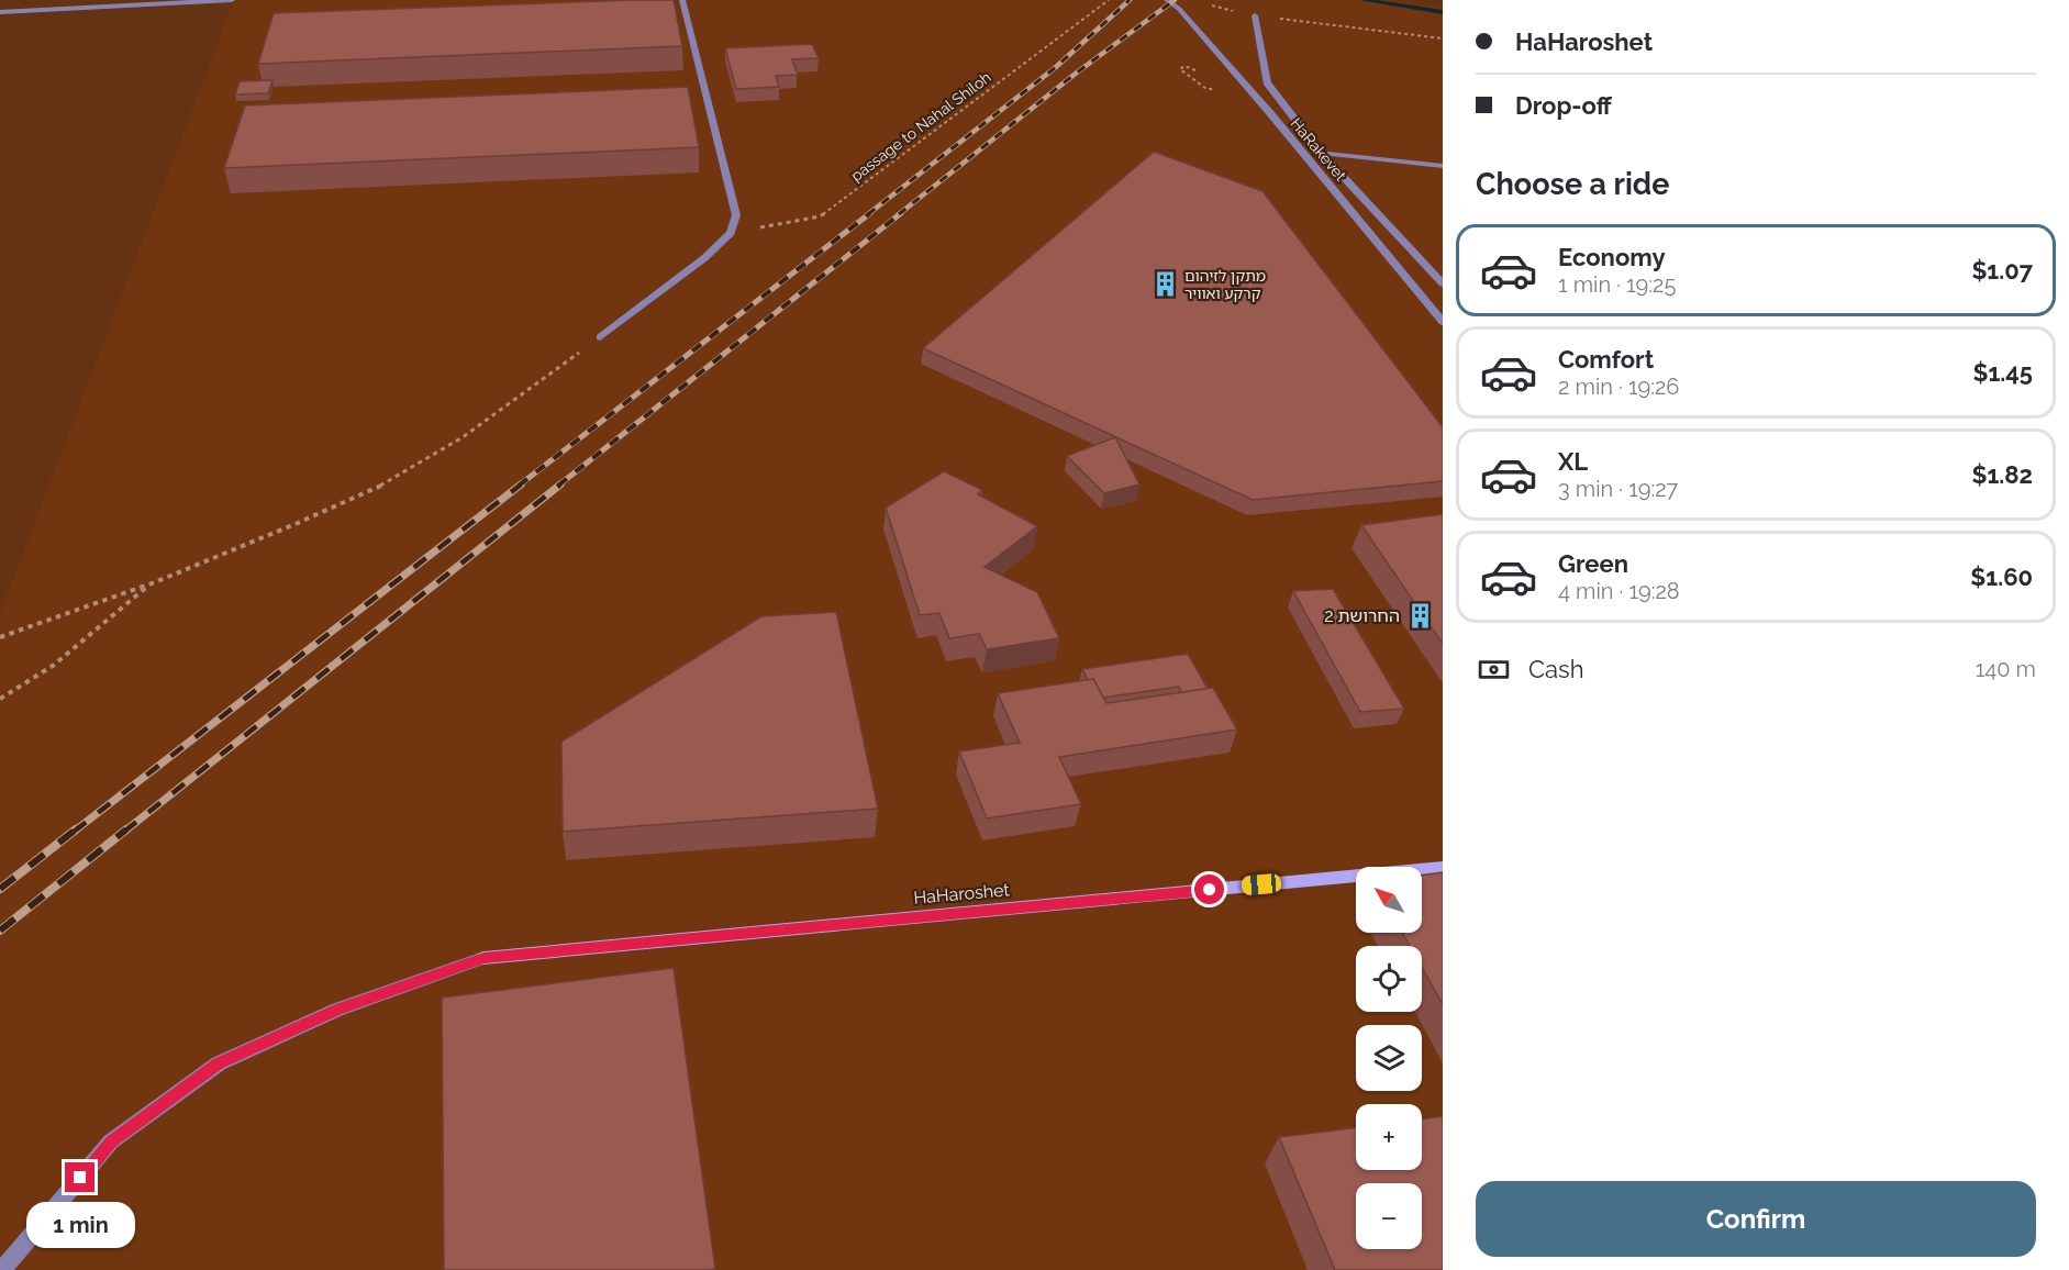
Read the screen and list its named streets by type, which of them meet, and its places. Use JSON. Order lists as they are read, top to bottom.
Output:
{
  "streets": {
    "street": ["HaRakevet", "HaHaroshet"],
    "path": ["passage to Nahal Shiloh"]
  },
  "places": {
    "building": ["מתקן לזיהום קרקע ואוויר", "החרושת 2"]
  },
  "north": "top left",
  "page": {
    "banner": ["HaHaroshet", "Drop-off"],
    "heading": "Choose a ride",
    "list": [
      {
        "name": "Economy",
        "note": "1 min · 19:25",
        "value": "$1.07"
      },
      {
        "name": "Comfort",
        "note": "2 min · 19:26",
        "value": "$1.45"
      },
      {
        "name": "XL",
        "note": "3 min · 19:27",
        "value": "$1.82"
      },
      {
        "name": "Green",
        "note": "4 min · 19:28",
        "value": "$1.60"
      }
    ],
    "pay": ["Cash", "140 m"],
    "map_buttons": ["+", "−"],
    "buttons": "Confirm",
    "bubble": "1 min"
  }
}
